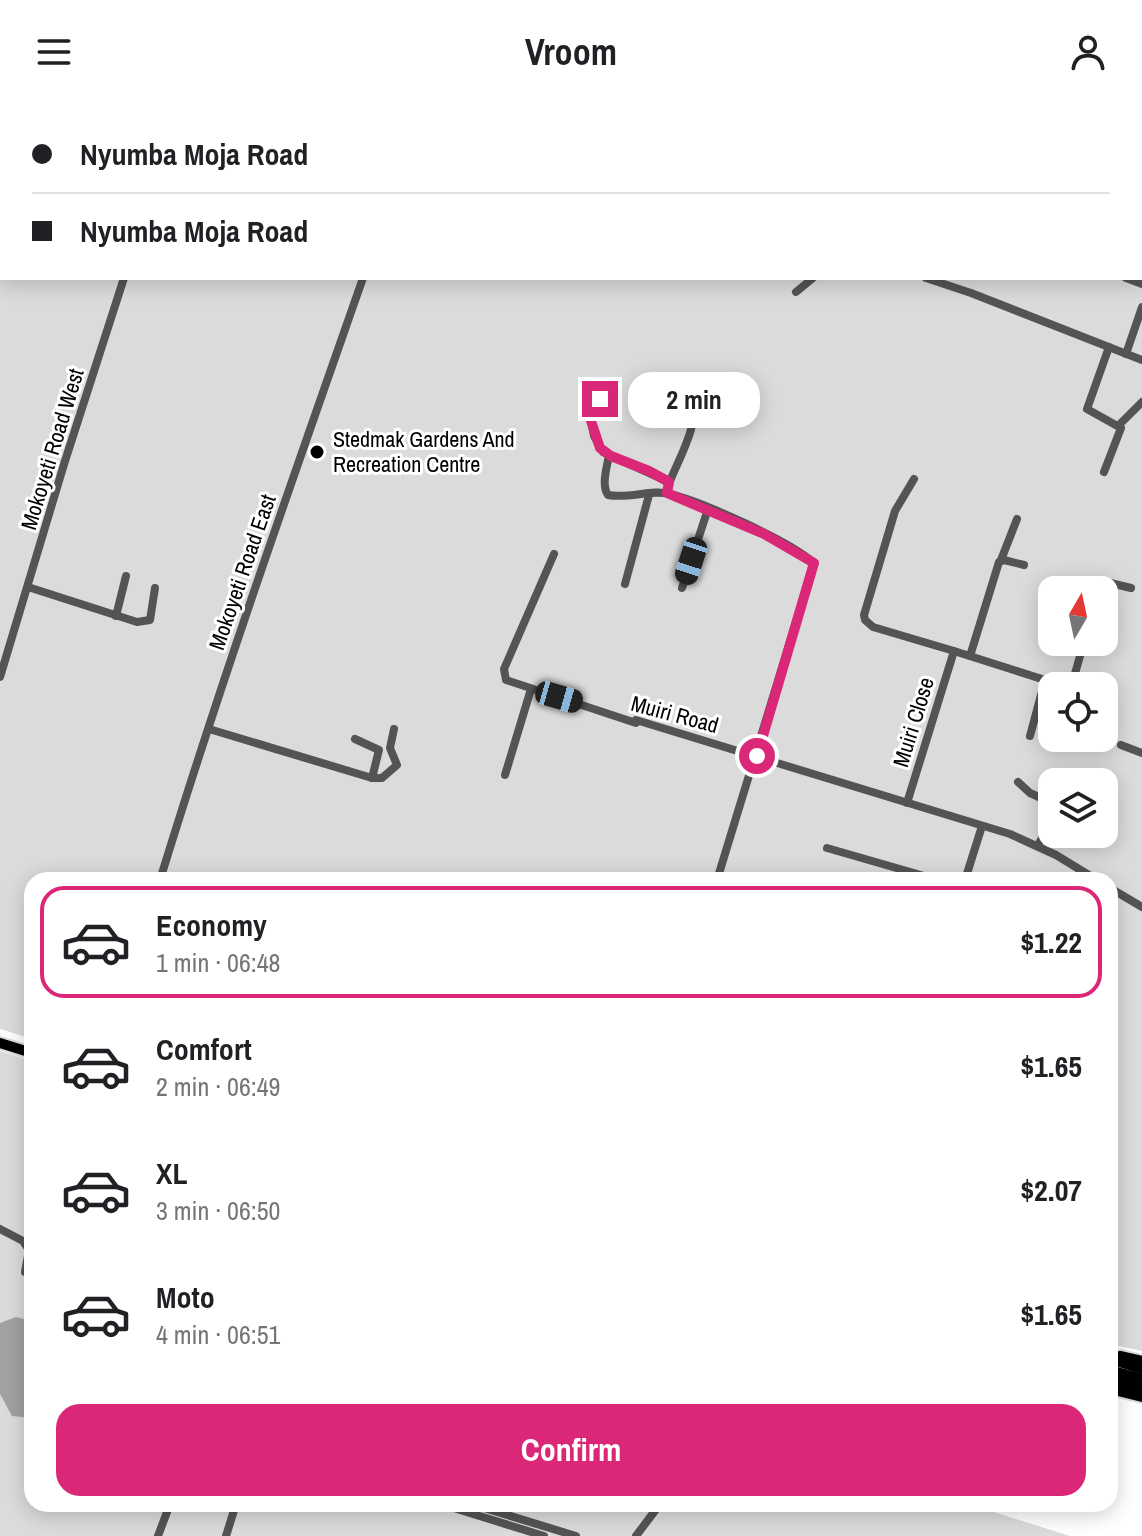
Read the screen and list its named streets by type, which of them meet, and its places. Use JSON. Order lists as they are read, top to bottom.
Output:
{
  "streets": {
    "street": [
      "Mokoyeti Road West",
      "Mokoyeti Road East",
      "Muiri Road",
      "Muiri Close"
    ]
  },
  "crossings": [
    ["Muiri Road", "Muiri Close"]
  ],
  "places": ["Stedmak Gardens And Recreation Centre"],
  "north": "top",
  "page": {
    "header": "Vroom",
    "banner": ["Nyumba Moja Road", "Nyumba Moja Road"],
    "bubble": "2 min",
    "list": [
      {
        "name": "Economy",
        "note": "1 min · 06:48",
        "value": "$1.22"
      },
      {
        "name": "Comfort",
        "note": "2 min · 06:49",
        "value": "$1.65"
      },
      {
        "name": "XL",
        "note": "3 min · 06:50",
        "value": "$2.07"
      },
      {
        "name": "Moto",
        "note": "4 min · 06:51",
        "value": "$1.65"
      }
    ],
    "buttons": "Confirm"
  }
}
